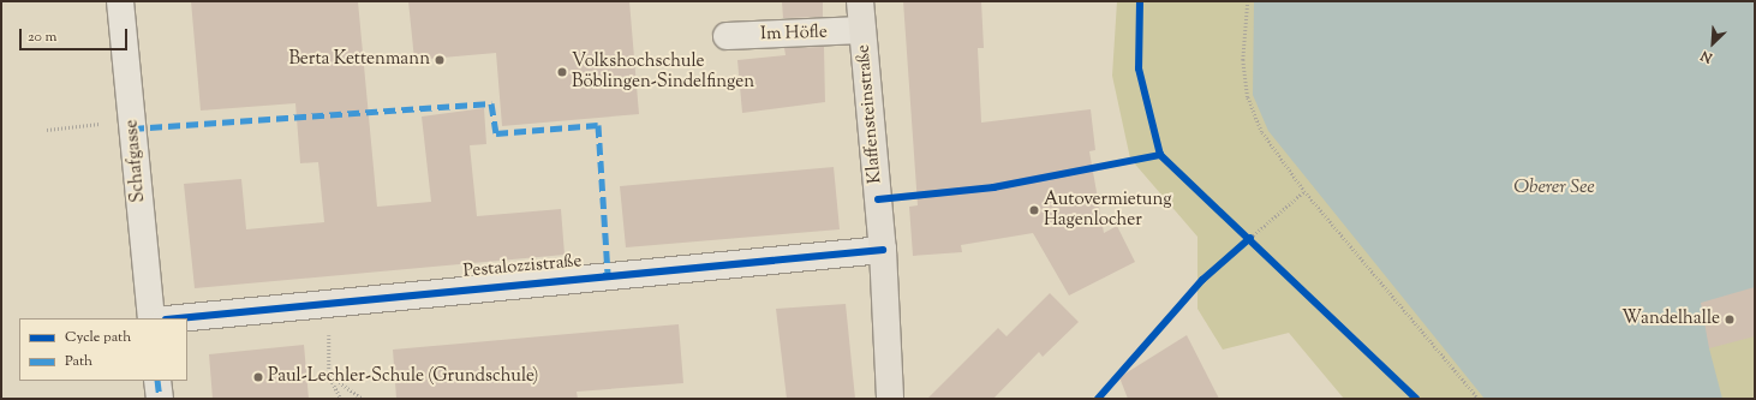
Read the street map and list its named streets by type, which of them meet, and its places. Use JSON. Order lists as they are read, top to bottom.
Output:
{
  "streets": {
    "main road": ["Klaffensteinstraße"],
    "street": ["Im Höfle", "Schafgasse", "Pestalozzistraße"]
  },
  "crossings": [
    ["Im Höfle", "Klaffensteinstraße"],
    ["Klaffensteinstraße", "Pestalozzistraße"]
  ],
  "water": ["Oberer See"],
  "places": [
    "Berta Kettenmann",
    "Volkshochschule Böblingen-Sindelfingen",
    "Autovermietung Hagenlocher",
    "Wandelhalle",
    "Paul-Lechler-Schule (Grundschule)"
  ],
  "legend": ["Cycle path", "Path"],
  "scale_bar": "20 m",
  "north": "bottom left"
}
